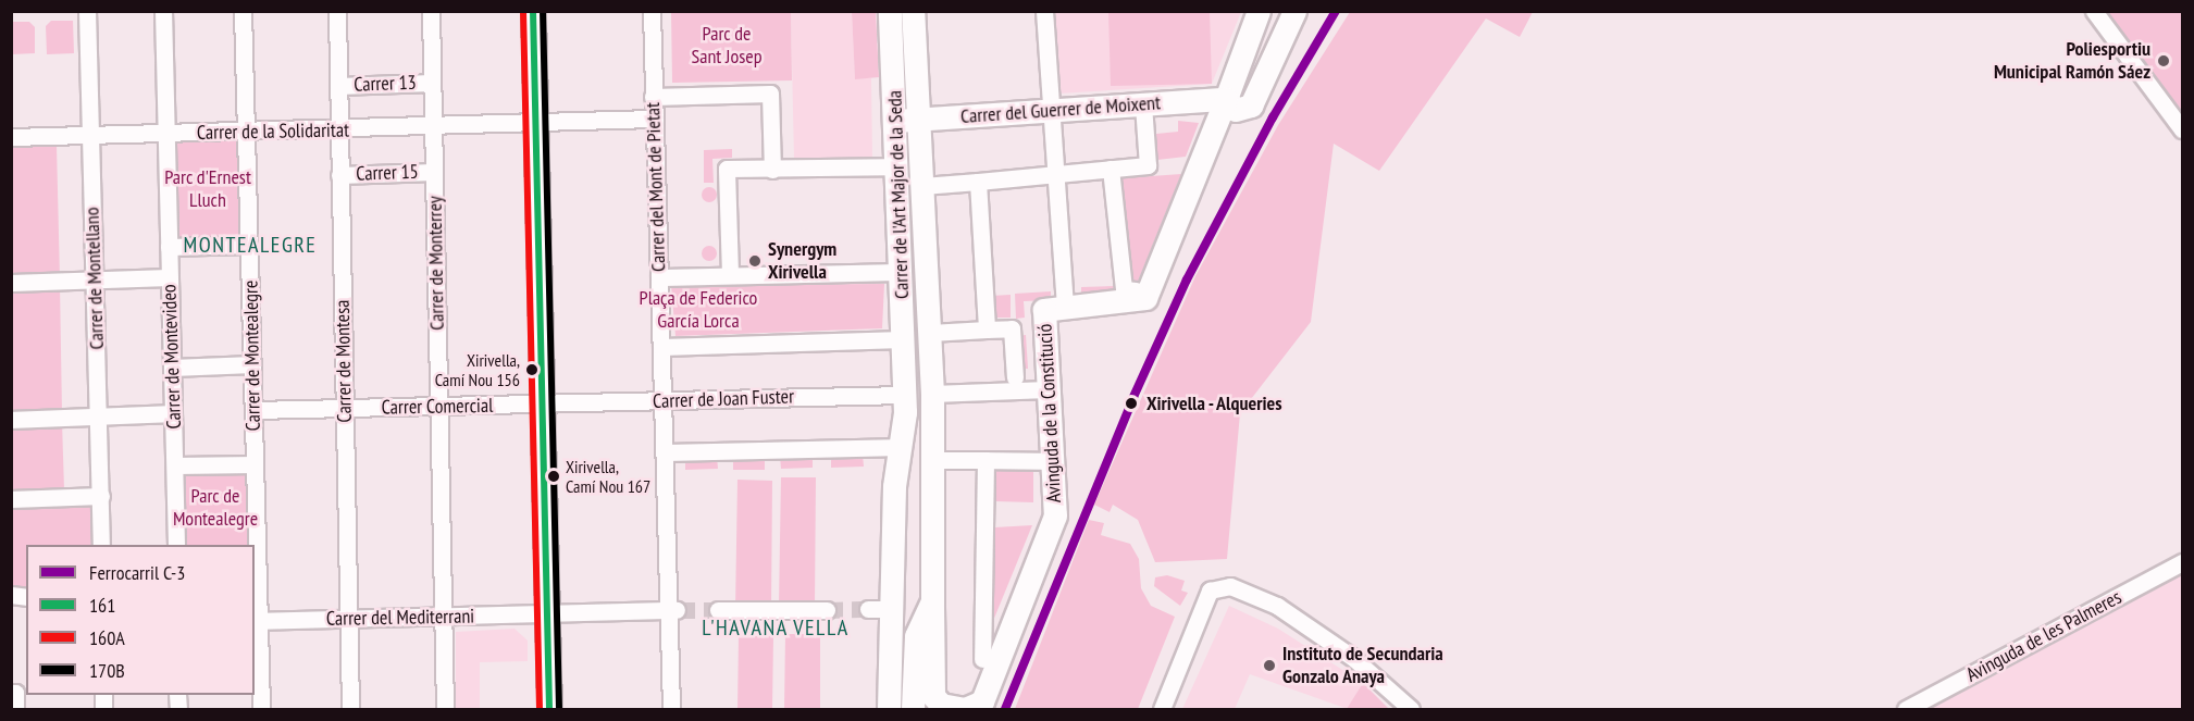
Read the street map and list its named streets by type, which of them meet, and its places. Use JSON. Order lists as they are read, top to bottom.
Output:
{
  "streets": {
    "street": [
      "Carrer 13",
      "Carrer del Guerrer de Moixent",
      "Carrer de la Solidaritat",
      "Carrer 15",
      "Carrer del Mont de Pietat",
      "Carrer de l'Art Major de la Seda",
      "Carrer de Monterrey",
      "Carrer de Montellano",
      "Carrer de Montealegre",
      "Carrer de Montevideo",
      "Carrer de Montesa",
      "Carrer de Joan Fuster",
      "Carrer Comercial",
      "Avinguda de la Constitució",
      "Carrer del Mediterrani",
      "Avinguda de les Palmeres"
    ]
  },
  "crossings": [
    ["Carrer 13", "Carrer de Monterrey"],
    ["Carrer 13", "Carrer de Montesa"],
    ["Carrer del Guerrer de Moixent", "Carrer de l'Art Major de la Seda"],
    ["Carrer del Guerrer de Moixent", "Avinguda de la Constitució"],
    ["Carrer de la Solidaritat", "Carrer del Mont de Pietat"],
    ["Carrer de la Solidaritat", "Carrer de Monterrey"],
    ["Carrer de la Solidaritat", "Carrer de Montellano"],
    ["Carrer de la Solidaritat", "Carrer de Montealegre"],
    ["Carrer de la Solidaritat", "Carrer de Montevideo"],
    ["Carrer de la Solidaritat", "Carrer de Montesa"],
    ["Carrer 15", "Carrer de Monterrey"],
    ["Carrer 15", "Carrer de Montesa"],
    ["Carrer del Mont de Pietat", "Carrer de Joan Fuster"],
    ["Carrer del Mont de Pietat", "Carrer del Mediterrani"],
    ["Carrer de l'Art Major de la Seda", "Carrer de Joan Fuster"],
    ["Carrer de l'Art Major de la Seda", "Avinguda de la Constitució"],
    ["Carrer de Monterrey", "Carrer Comercial"],
    ["Carrer de Monterrey", "Carrer del Mediterrani"],
    ["Carrer de Montealegre", "Carrer Comercial"],
    ["Carrer de Montealegre", "Carrer del Mediterrani"],
    ["Carrer de Montesa", "Carrer Comercial"],
    ["Carrer de Montesa", "Carrer del Mediterrani"],
    ["Carrer de Joan Fuster", "Carrer Comercial"]
  ],
  "districts": ["MONTEALEGRE", "L'HAVANA VELLA"],
  "parks": [
    "Parc de Sant Josep",
    "Parc d'Ernest Lluch",
    "Plaça de Federico García Lorca",
    "Parc de Montealegre"
  ],
  "places": [
    "Poliesportiu Municipal Ramón Sáez",
    "Synergym Xirivella",
    "Xirivella, Camí Nou 156",
    "Xirivella - Alqueries",
    "Xirivella, Camí Nou 167",
    "Instituto de Secundaria Gonzalo Anaya"
  ],
  "lines": [
    "rail line C-3",
    "transit line 161",
    "transit line 160A",
    "transit line 170B"
  ],
  "legend": [
    "Ferrocarril C-3",
    "161",
    "160A",
    "170B"
  ]
}
